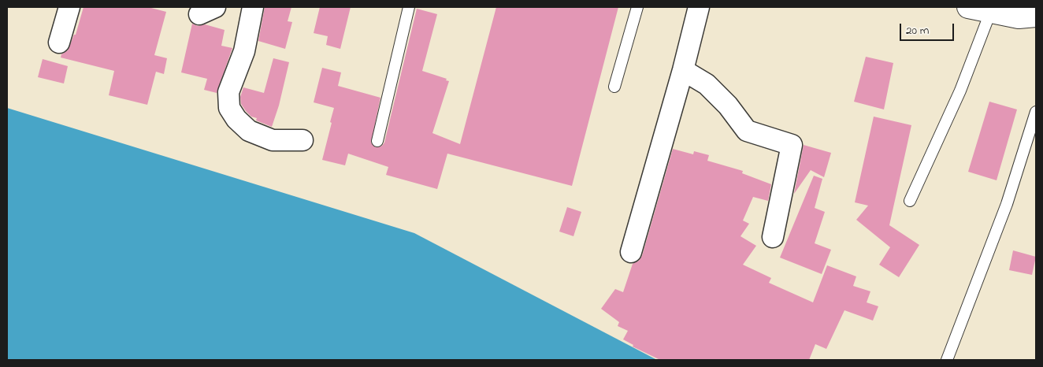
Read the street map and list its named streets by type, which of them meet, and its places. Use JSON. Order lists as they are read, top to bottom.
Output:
{
  "scale_bar": "20 m"
}
